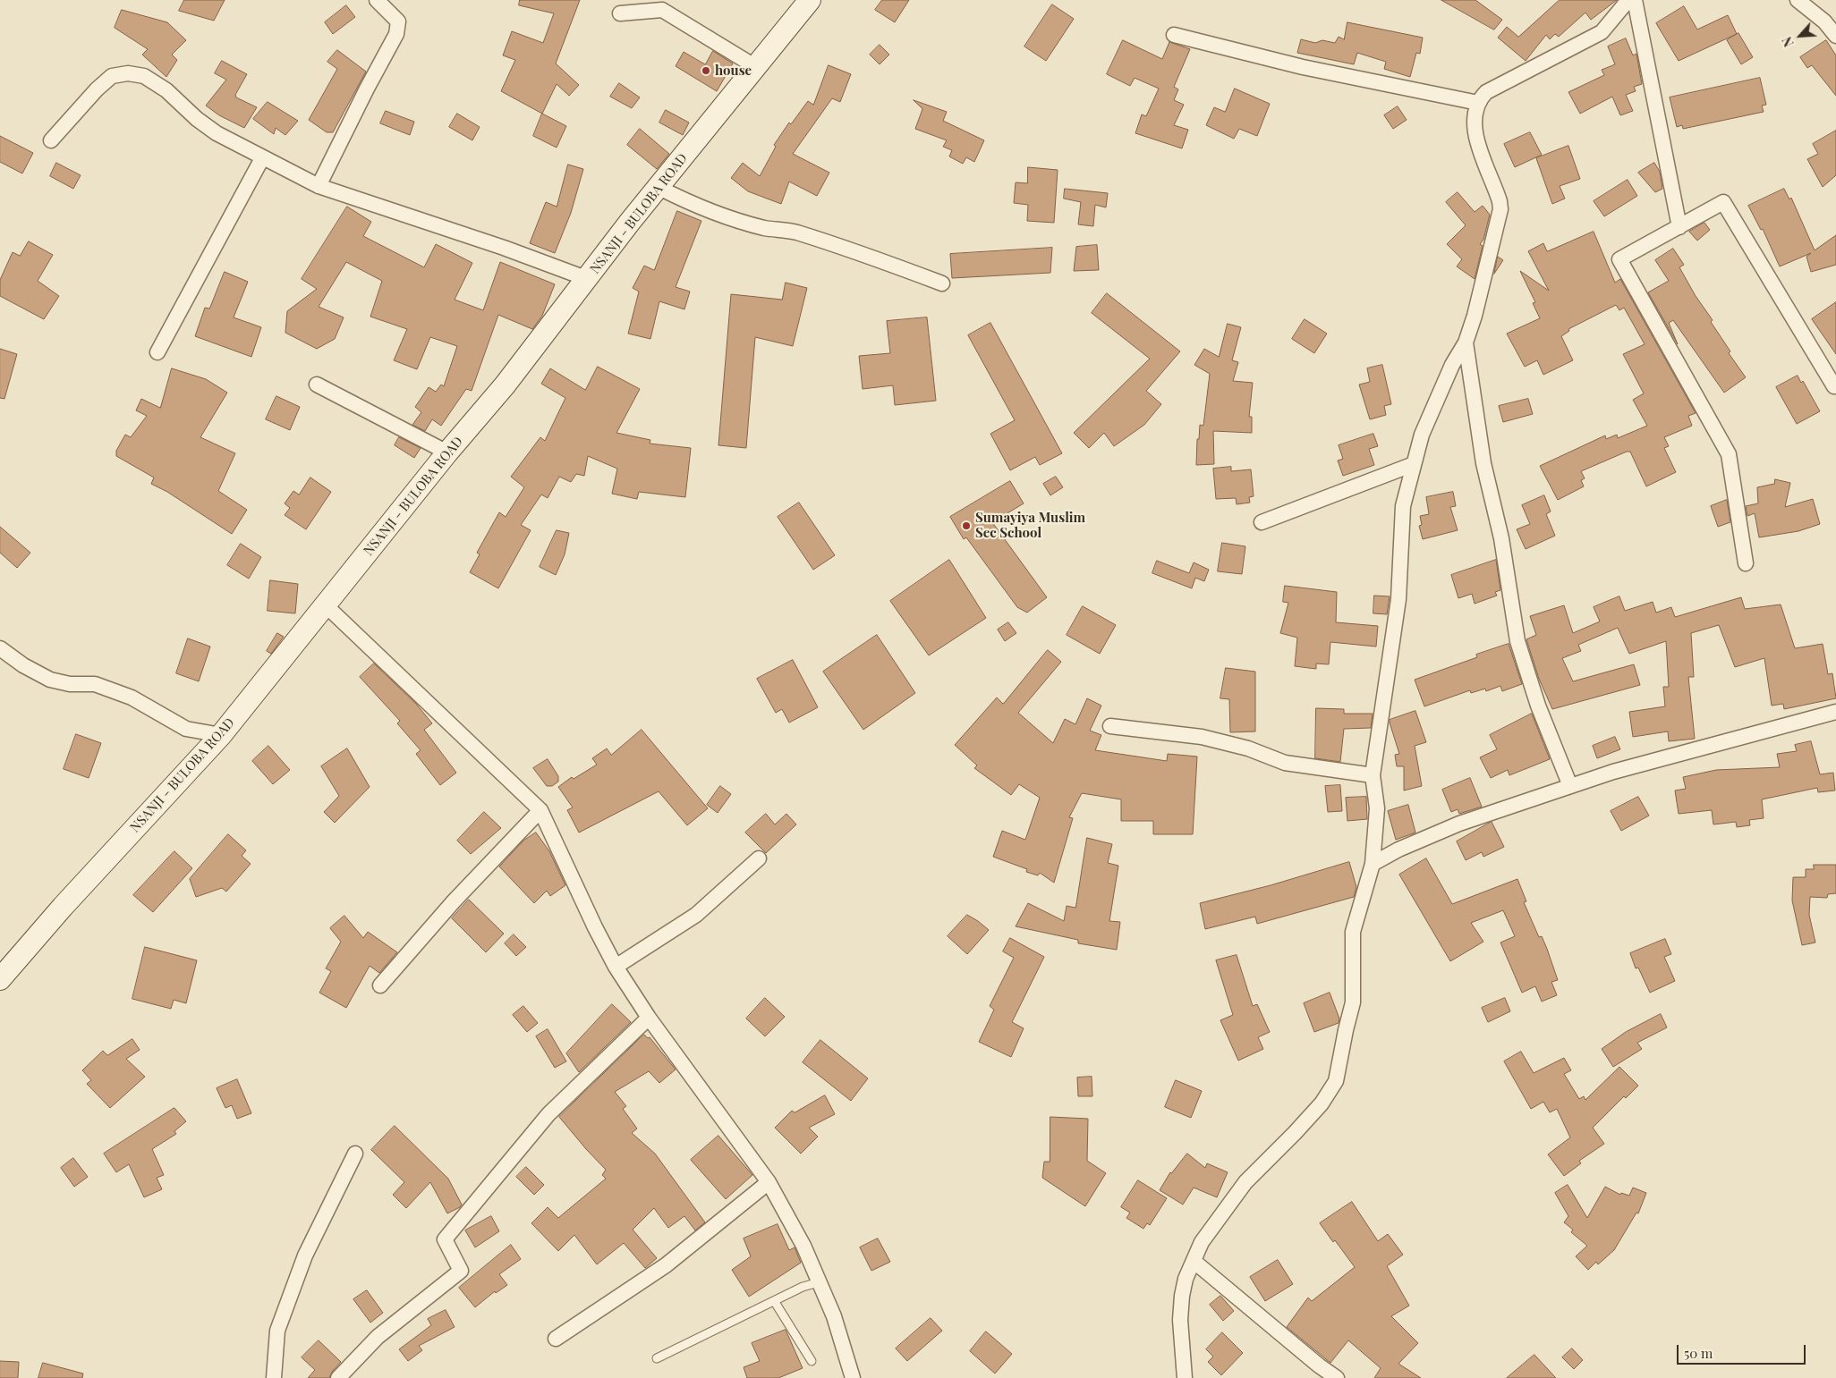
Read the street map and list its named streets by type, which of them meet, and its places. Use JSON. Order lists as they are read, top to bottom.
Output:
{
  "streets": {
    "main road": ["NSANJI - BULOBA ROAD"]
  },
  "places": ["house", "Sumayiya Muslim Sec School"],
  "scale_bar": "50 m",
  "north": "bottom left"
}
